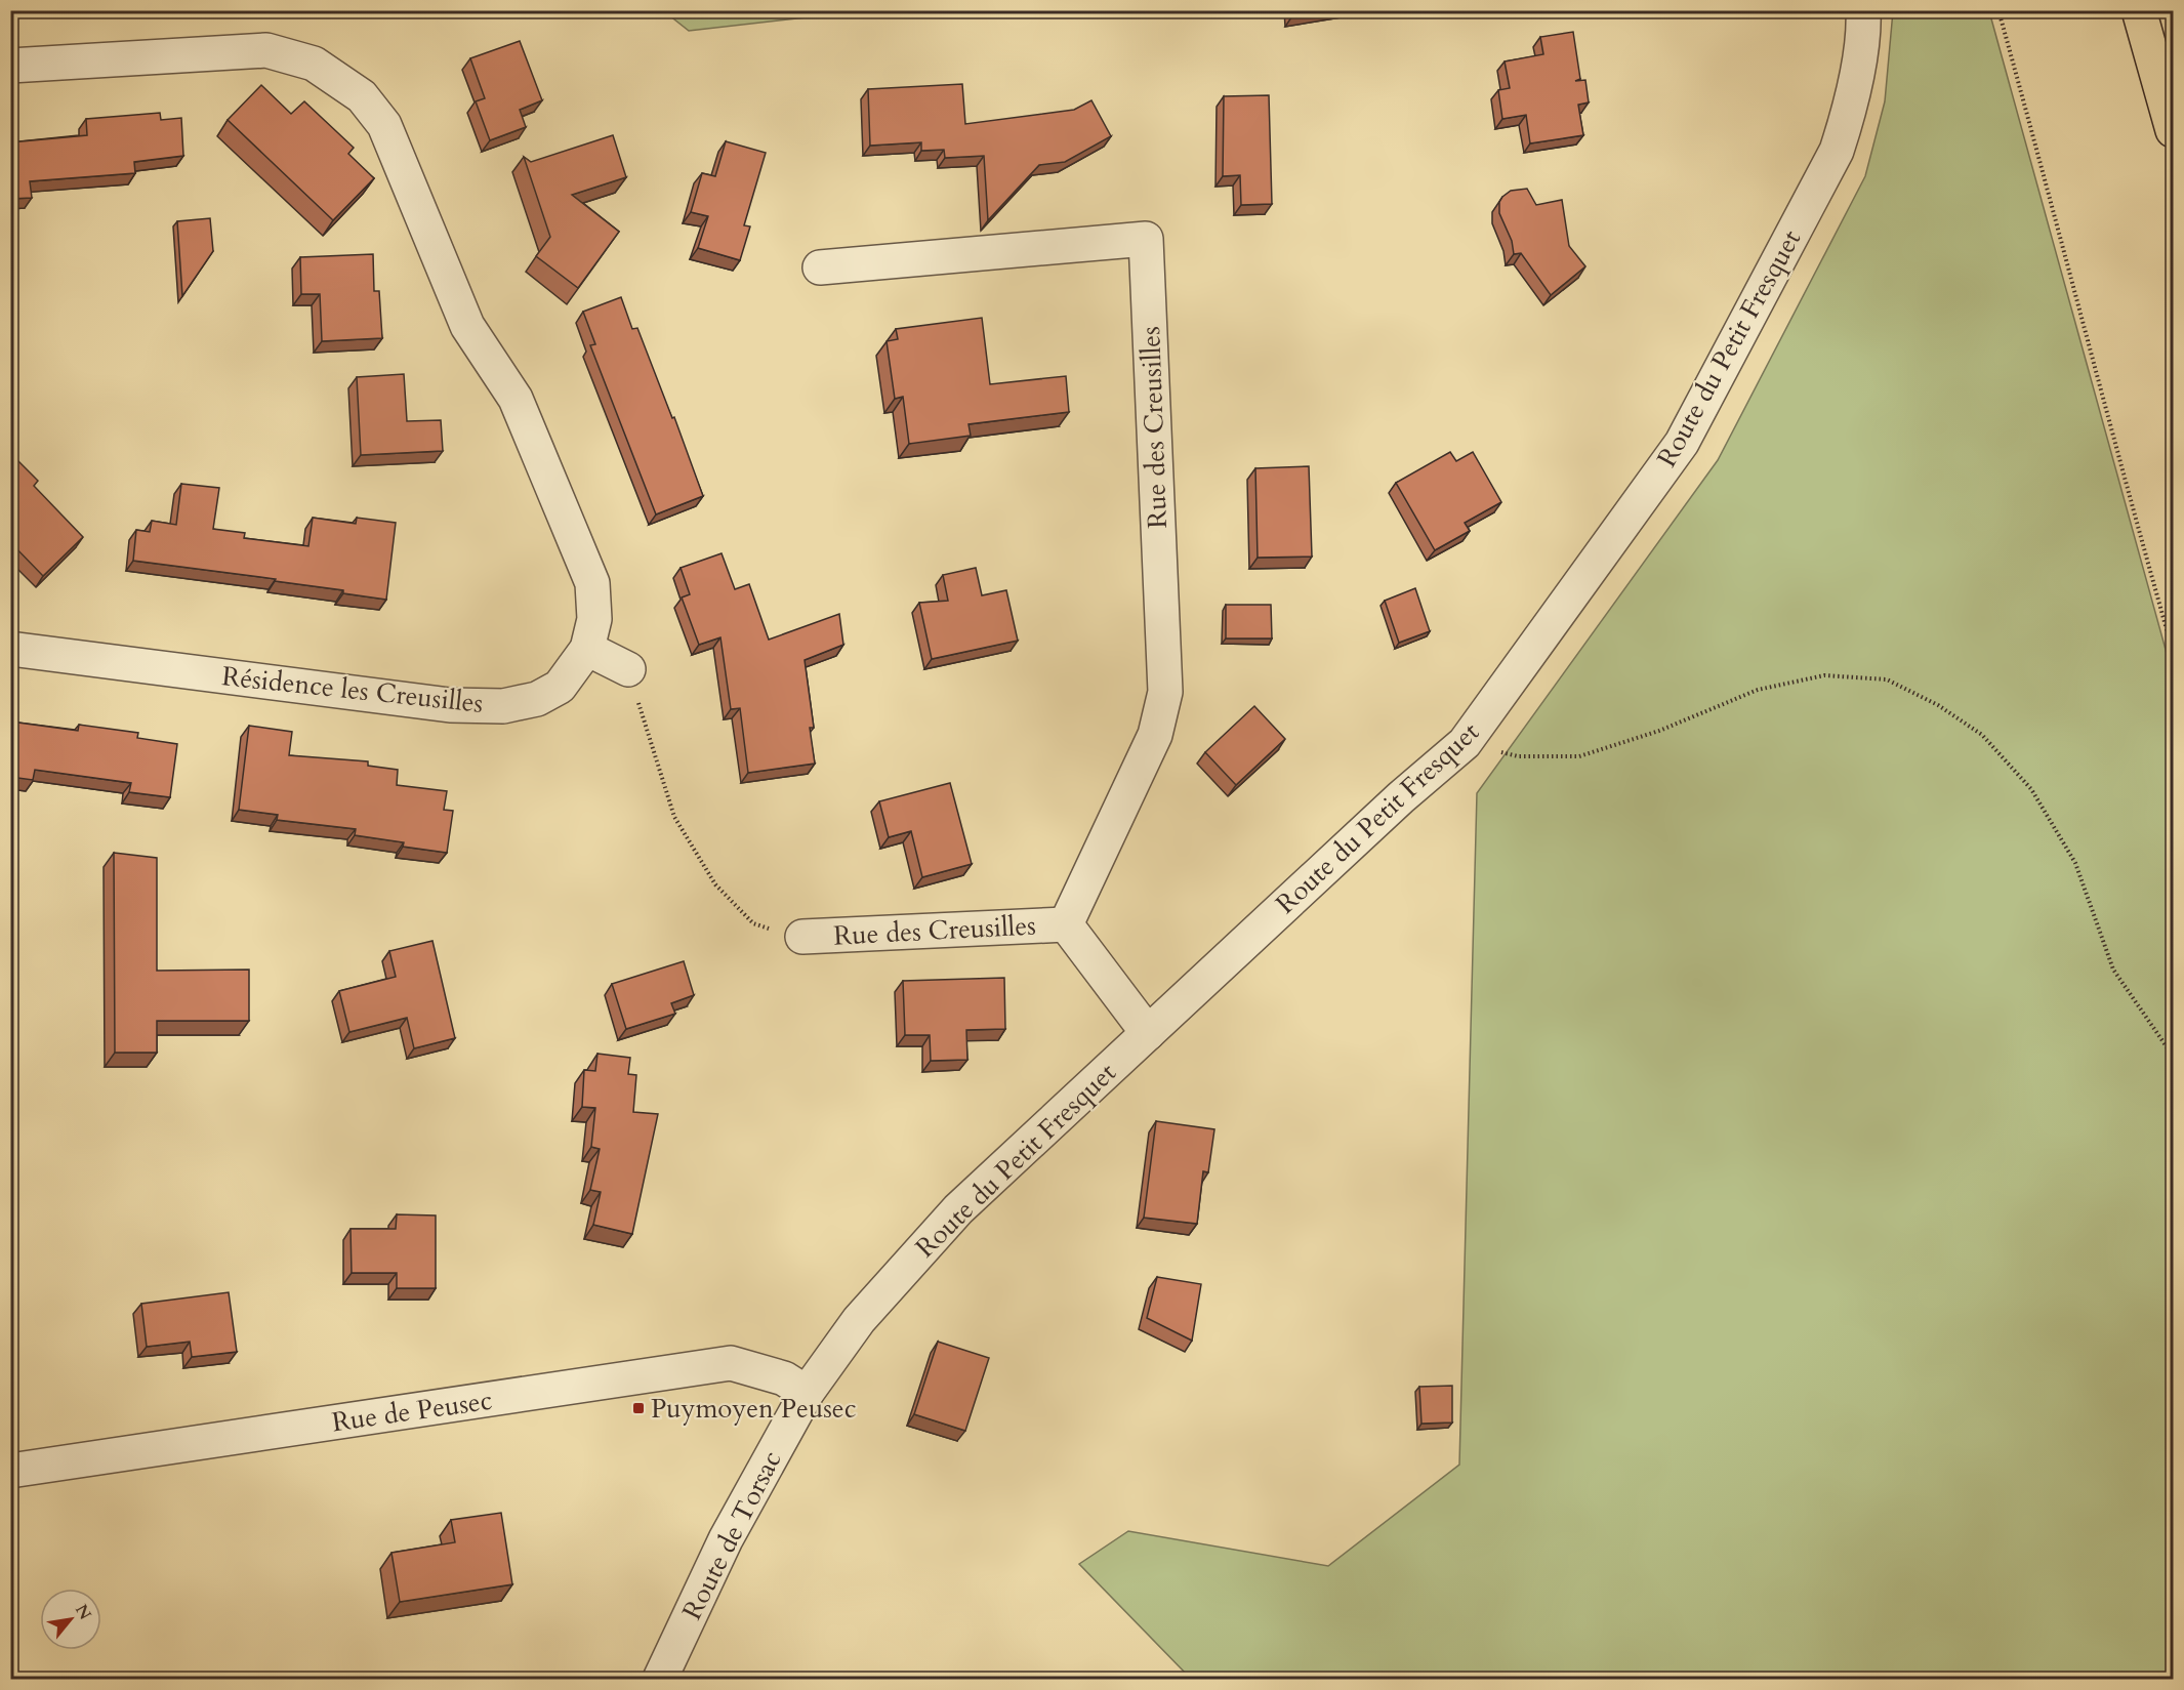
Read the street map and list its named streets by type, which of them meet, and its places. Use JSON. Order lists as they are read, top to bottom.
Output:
{
  "streets": {
    "street": [
      "Route du Petit Fresquet",
      "Rue des Creusilles",
      "Résidence les Creusilles",
      "Rue de Peusec",
      "Route de Torsac"
    ]
  },
  "crossings": [
    ["Route du Petit Fresquet", "Rue des Creusilles"],
    ["Route du Petit Fresquet", "Rue de Peusec"],
    ["Route du Petit Fresquet", "Route de Torsac"],
    ["Rue de Peusec", "Route de Torsac"]
  ],
  "places": {
    "transit": ["Puymoyen Peusec"]
  },
  "north": "top right"
}
